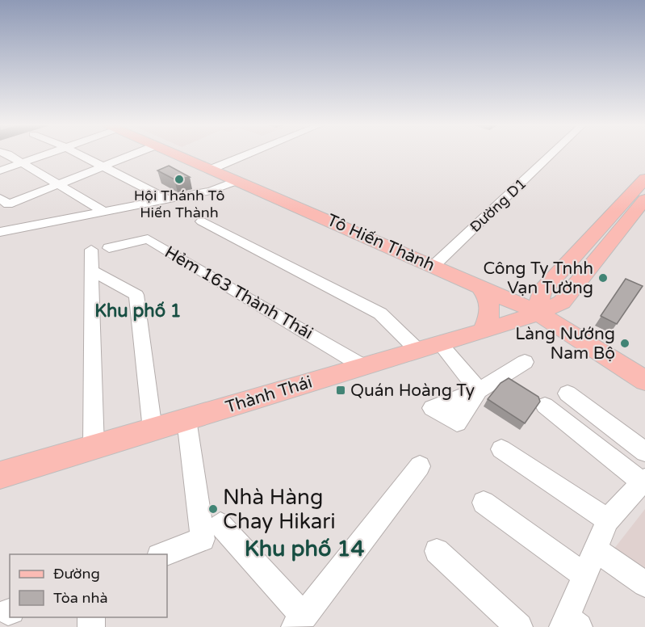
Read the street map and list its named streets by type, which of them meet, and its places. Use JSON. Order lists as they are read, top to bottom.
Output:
{
  "streets": {
    "main road": ["Tô Hiến Thành", "Thành Thái"],
    "street": ["Đường D1", "Hẻm 163 Thành Thái"]
  },
  "crossings": [
    ["Đường D1", "Tô Hiến Thành"],
    ["Tô Hiến Thành", "Thành Thái"],
    ["Hẻm 163 Thành Thái", "Thành Thái"]
  ],
  "districts": ["Khu phố 1", "Khu phố 14"],
  "places": {
    "other": [
      "Hội Thánh Tô Hiến Thành",
      "Công Ty Tnhh Vạn Tường",
      "Làng Nướng Nam Bộ",
      "Nhà Hàng Chay Hikari"
    ],
    "transit": ["Quán Hoàng Ty"]
  },
  "legend": ["Đường", "Tòa nhà"]
}
